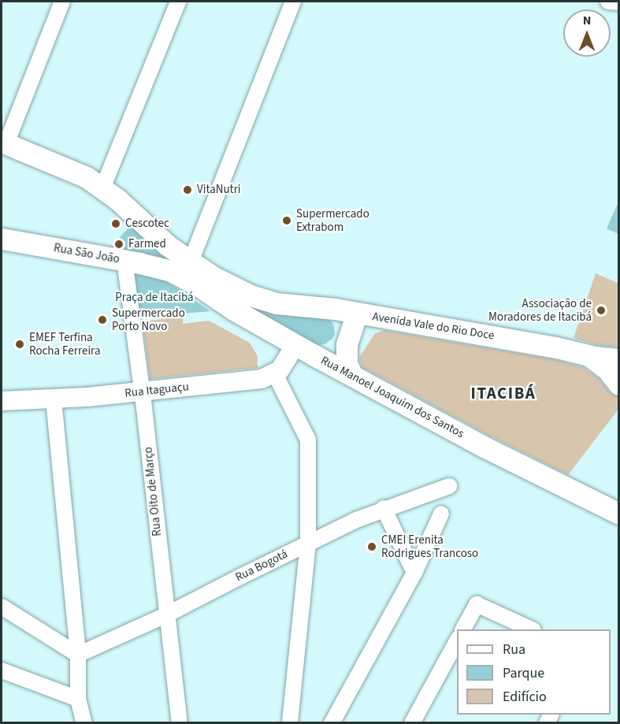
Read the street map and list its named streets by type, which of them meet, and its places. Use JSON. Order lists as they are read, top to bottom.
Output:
{
  "streets": {
    "main road": ["Rua São João", "Avenida Vale do Rio Doce", "Rua Manoel Joaquim dos Santos"],
    "street": ["Rua Itaguaçu", "Rua Oito de Março", "Rua Bogotá"]
  },
  "crossings": [
    ["Rua São João", "Rua Manoel Joaquim dos Santos"],
    ["Rua São João", "Rua Oito de Março"],
    ["Rua Itaguaçu", "Rua Oito de Março"],
    ["Rua Oito de Março", "Rua Bogotá"]
  ],
  "districts": ["ITACIBÁ"],
  "parks": ["Praça de Itacibá"],
  "places": [
    "VitaNutri",
    "Supermercado Extrabom",
    "Cescotec",
    "Farmed",
    "Associação de Moradores de Itacibá",
    "Supermercado Porto Novo",
    "EMEF Terfina Rocha Ferreira",
    "CMEI Erenita Rodrigues Trancoso"
  ],
  "legend": ["Rua", "Parque", "Edifício"],
  "north": "top"
}
